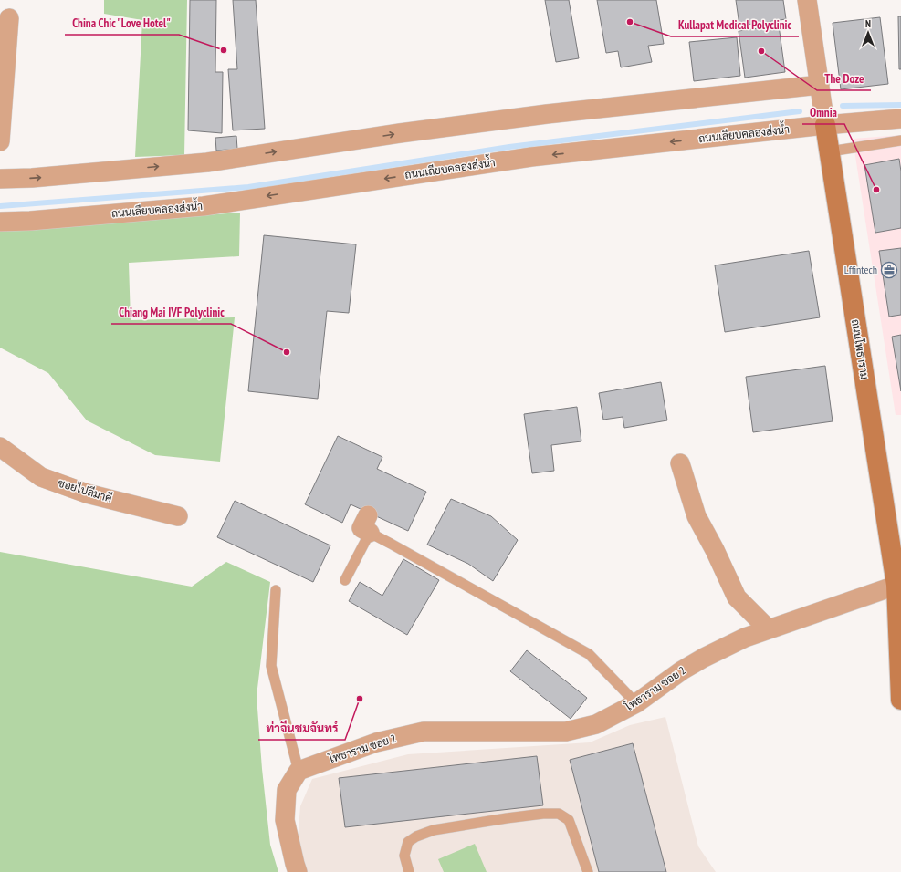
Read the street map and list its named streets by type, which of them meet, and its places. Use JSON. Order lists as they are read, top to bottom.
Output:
{
  "streets": {
    "street": [
      "ถนนเลียบคลองส่งน้ำ",
      "ถนนโพธาราม",
      "ซอยไปลีมาคี",
      "โพธาราม ซอย 2"
    ]
  },
  "crossings": [
    ["ถนนเลียบคลองส่งน้ำ", "ถนนโพธาราม"],
    ["ถนนโพธาราม", "โพธาราม ซอย 2"]
  ],
  "places": {
    "other": [
      "Kullapat Medical Polyclinic",
      "China Chic \"Love Hotel\"",
      "The Doze",
      "Omnia",
      "Chiang Mai IVF Polyclinic",
      "ท่าจีนชมจันทร์"
    ],
    "office": ["Lffintech"]
  },
  "north": "top"
}
